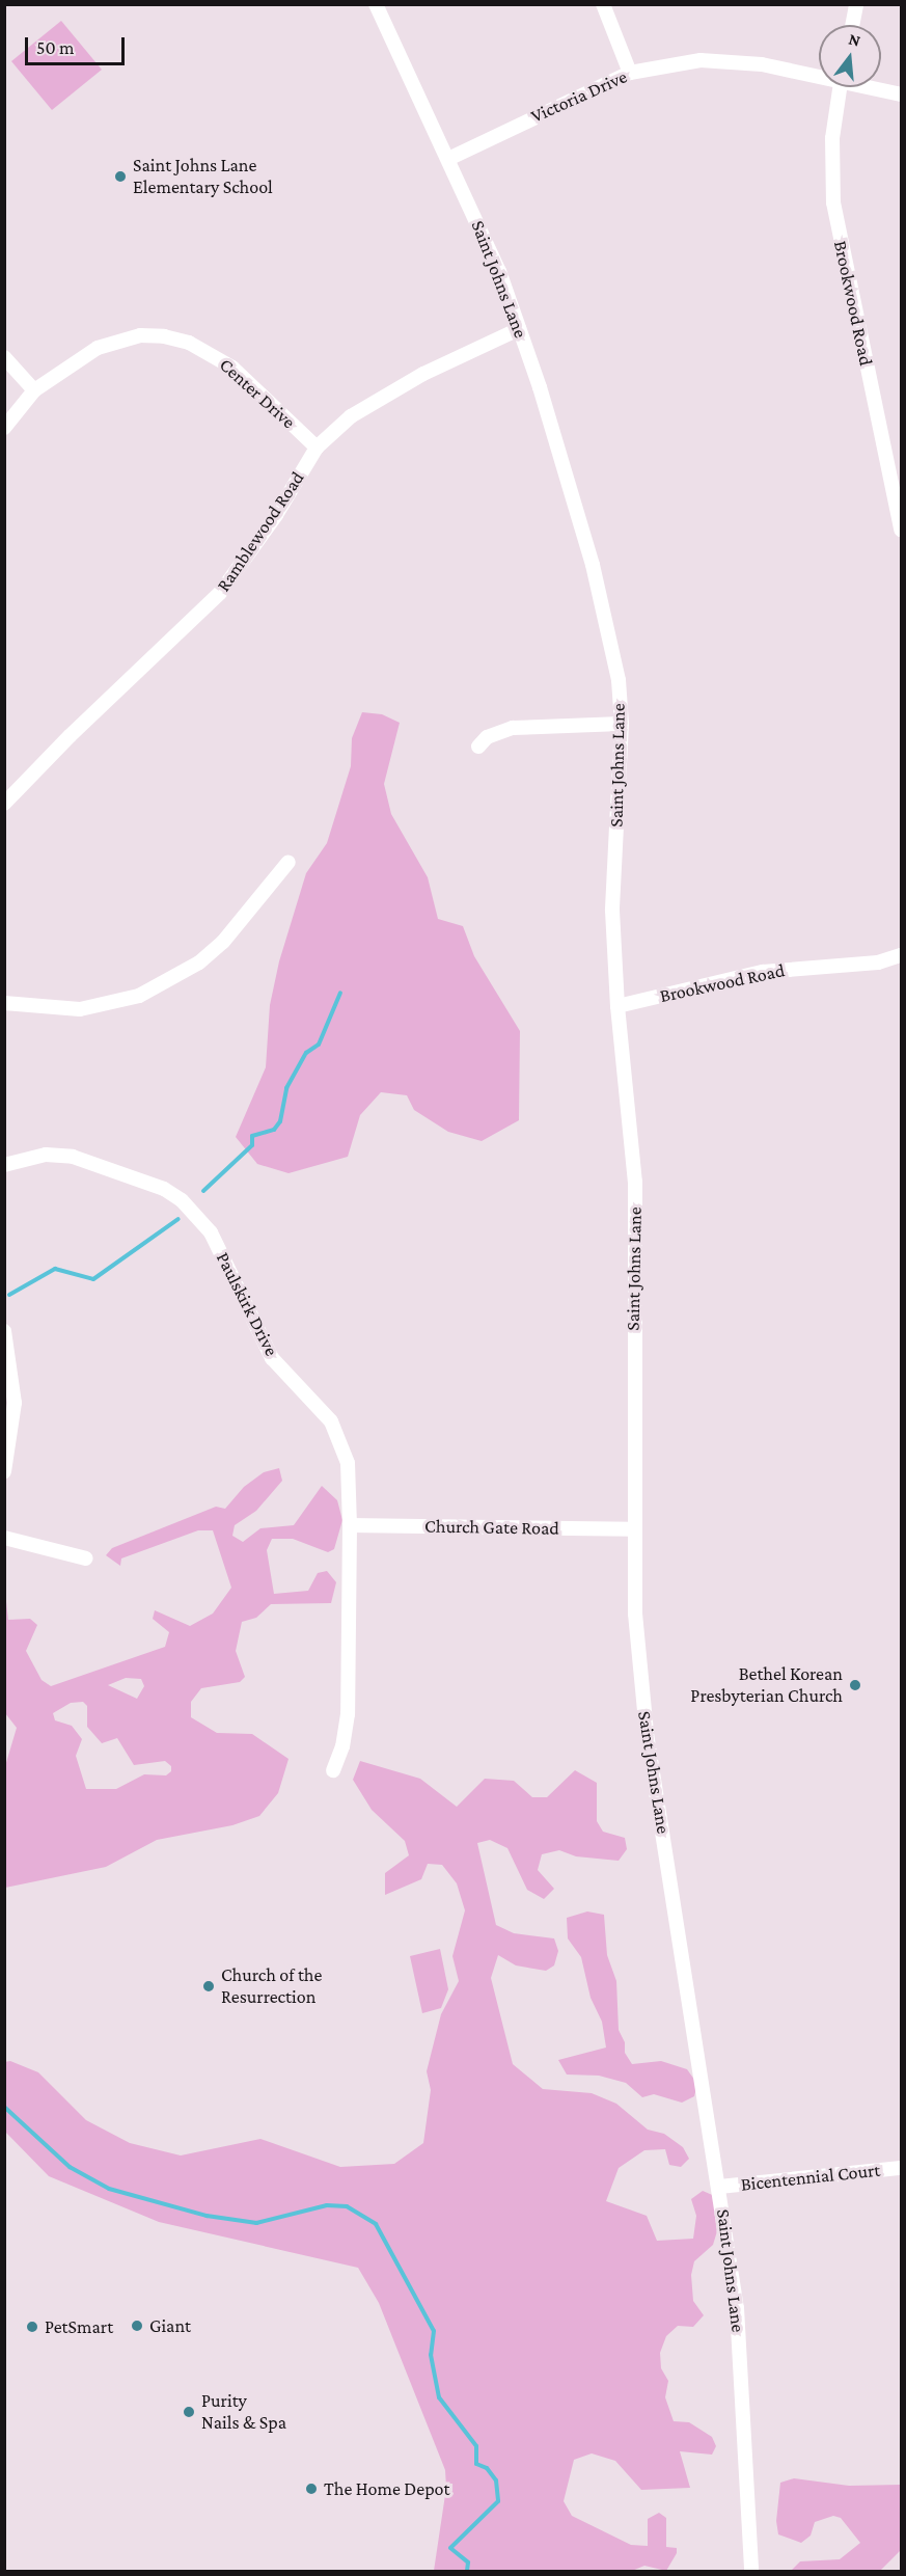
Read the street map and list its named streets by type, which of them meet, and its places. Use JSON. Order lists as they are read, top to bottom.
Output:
{
  "streets": {
    "street": [
      "Victoria Drive",
      "Saint Johns Lane",
      "Brookwood Road",
      "Center Drive",
      "Ramblewood Road",
      "Paulskirk Drive",
      "Church Gate Road",
      "Bicentennial Court"
    ]
  },
  "crossings": [
    ["Victoria Drive", "Saint Johns Lane"],
    ["Saint Johns Lane", "Brookwood Road"],
    ["Saint Johns Lane", "Ramblewood Road"],
    ["Saint Johns Lane", "Church Gate Road"],
    ["Saint Johns Lane", "Bicentennial Court"],
    ["Center Drive", "Ramblewood Road"],
    ["Paulskirk Drive", "Church Gate Road"]
  ],
  "places": [
    "Saint Johns Lane Elementary School",
    "Bethel Korean Presbyterian Church",
    "Church of the Resurrection",
    "Giant",
    "PetSmart",
    "Purity Nails & Spa",
    "The Home Depot"
  ],
  "scale_bar": "50 m",
  "north": "top"
}
